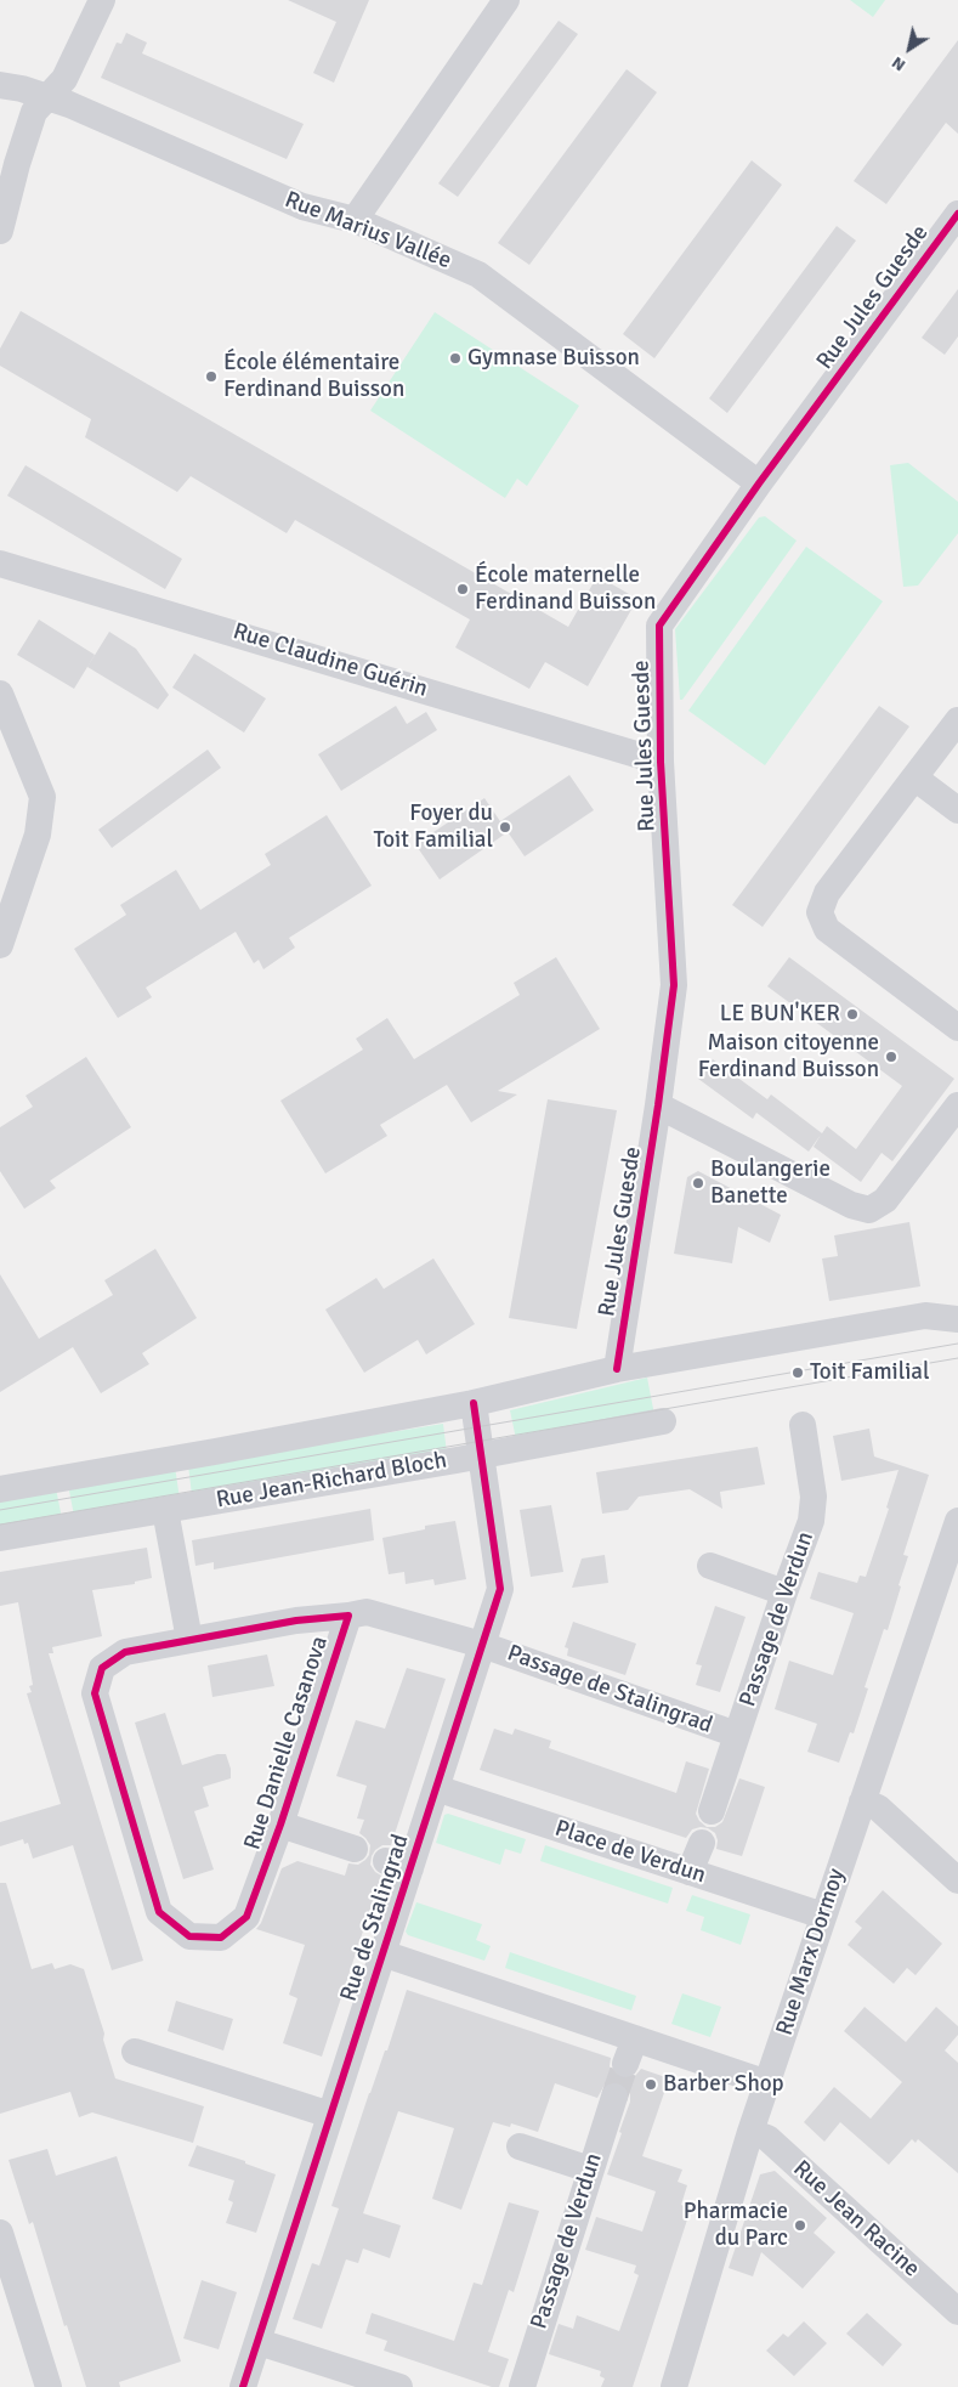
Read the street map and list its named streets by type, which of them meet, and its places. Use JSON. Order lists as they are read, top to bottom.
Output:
{
  "streets": {
    "street": [
      "Rue Marius Vallée",
      "Rue Jules Guesde",
      "Rue Claudine Guérin",
      "Rue Jean-Richard Bloch",
      "Passage de Verdun",
      "Passage de Stalingrad",
      "Rue Danielle Casanova",
      "Place de Verdun",
      "Rue de Stalingrad",
      "Rue Marx Dormoy",
      "Rue Jean Racine"
    ]
  },
  "crossings": [
    ["Rue Marius Vallée", "Rue Jules Guesde"],
    ["Rue Jules Guesde", "Rue Claudine Guérin"],
    ["Rue Jean-Richard Bloch", "Rue de Stalingrad"],
    ["Passage de Verdun", "Passage de Stalingrad"],
    ["Passage de Stalingrad", "Rue Danielle Casanova"],
    ["Passage de Stalingrad", "Rue de Stalingrad"],
    ["Rue Danielle Casanova", "Rue de Stalingrad"],
    ["Place de Verdun", "Rue de Stalingrad"],
    ["Place de Verdun", "Rue Marx Dormoy"],
    ["Rue Marx Dormoy", "Rue Jean Racine"]
  ],
  "places": [
    "Gymnase Buisson",
    "École élémentaire Ferdinand Buisson",
    "École maternelle Ferdinand Buisson",
    "Foyer du Toit Familial",
    "LE BUN'KER",
    "Maison citoyenne Ferdinand Buisson",
    "Boulangerie Banette",
    "Toit Familial",
    "Barber Shop",
    "Pharmacie du Parc"
  ],
  "north": "bottom left"
}
